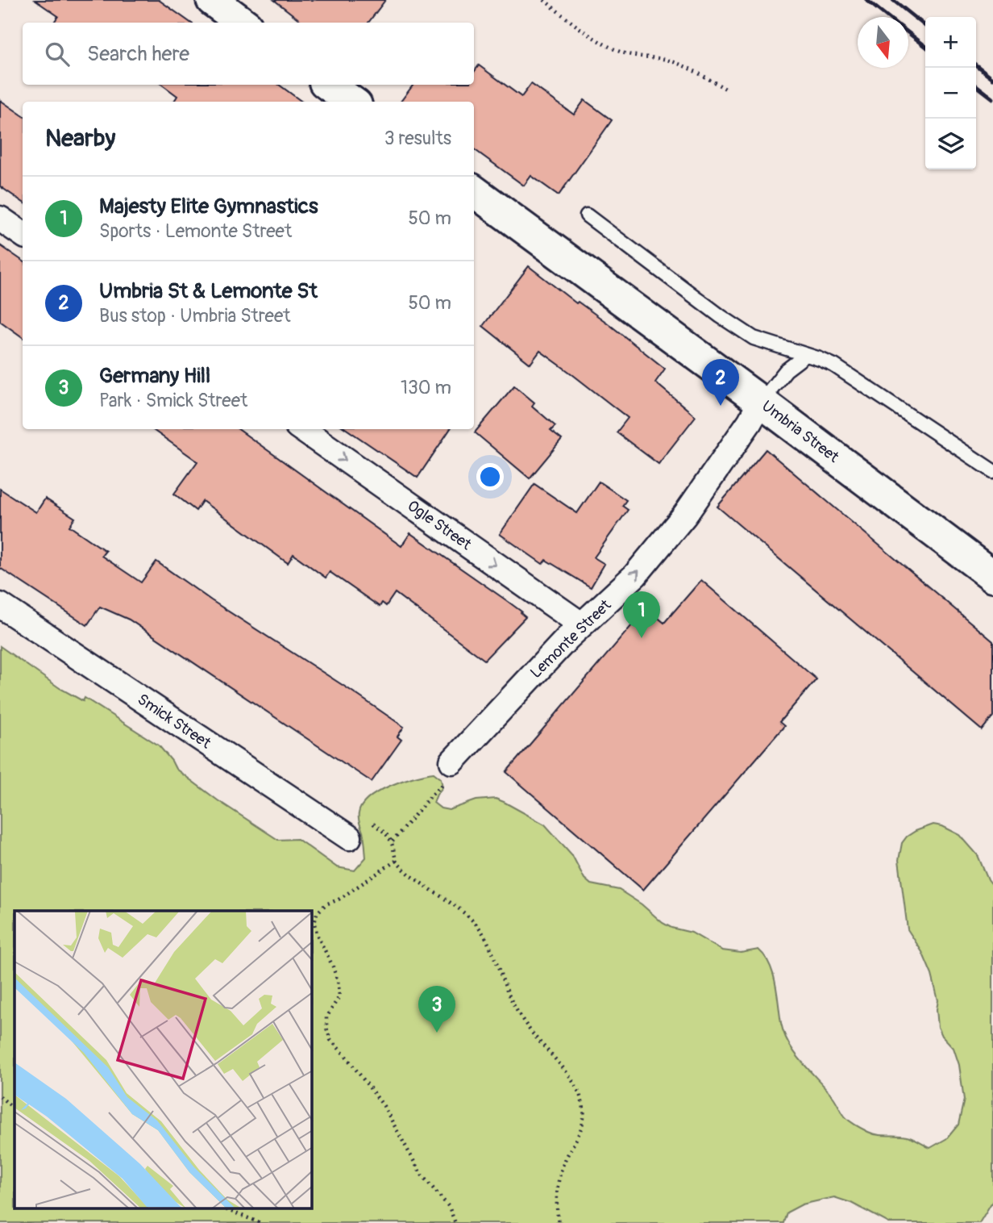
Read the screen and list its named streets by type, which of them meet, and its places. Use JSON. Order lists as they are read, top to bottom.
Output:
{
  "streets": {
    "main road": ["Umbria Street"],
    "street": ["Ogle Street", "Lemonte Street", "Smick Street"]
  },
  "crossings": [
    ["Umbria Street", "Lemonte Street"],
    ["Ogle Street", "Lemonte Street"]
  ],
  "one_way": ["Ogle Street", "Lemonte Street"],
  "north": "bottom",
  "page": {
    "map_buttons": ["+", "−"],
    "search": "Search here",
    "heading": ["Nearby", "3 results"],
    "list": [
      {
        "mark": "1",
        "name": "Majesty Elite Gymnastics",
        "note": "Sports · Lemonte Street",
        "value": "50 m"
      },
      {
        "mark": "2",
        "name": "Umbria St & Lemonte St",
        "note": "Bus stop · Umbria Street",
        "value": "50 m"
      },
      {
        "mark": "3",
        "name": "Germany Hill",
        "note": "Park · Smick Street",
        "value": "130 m"
      }
    ],
    "pins": ["2", "1", "3"]
  }
}
